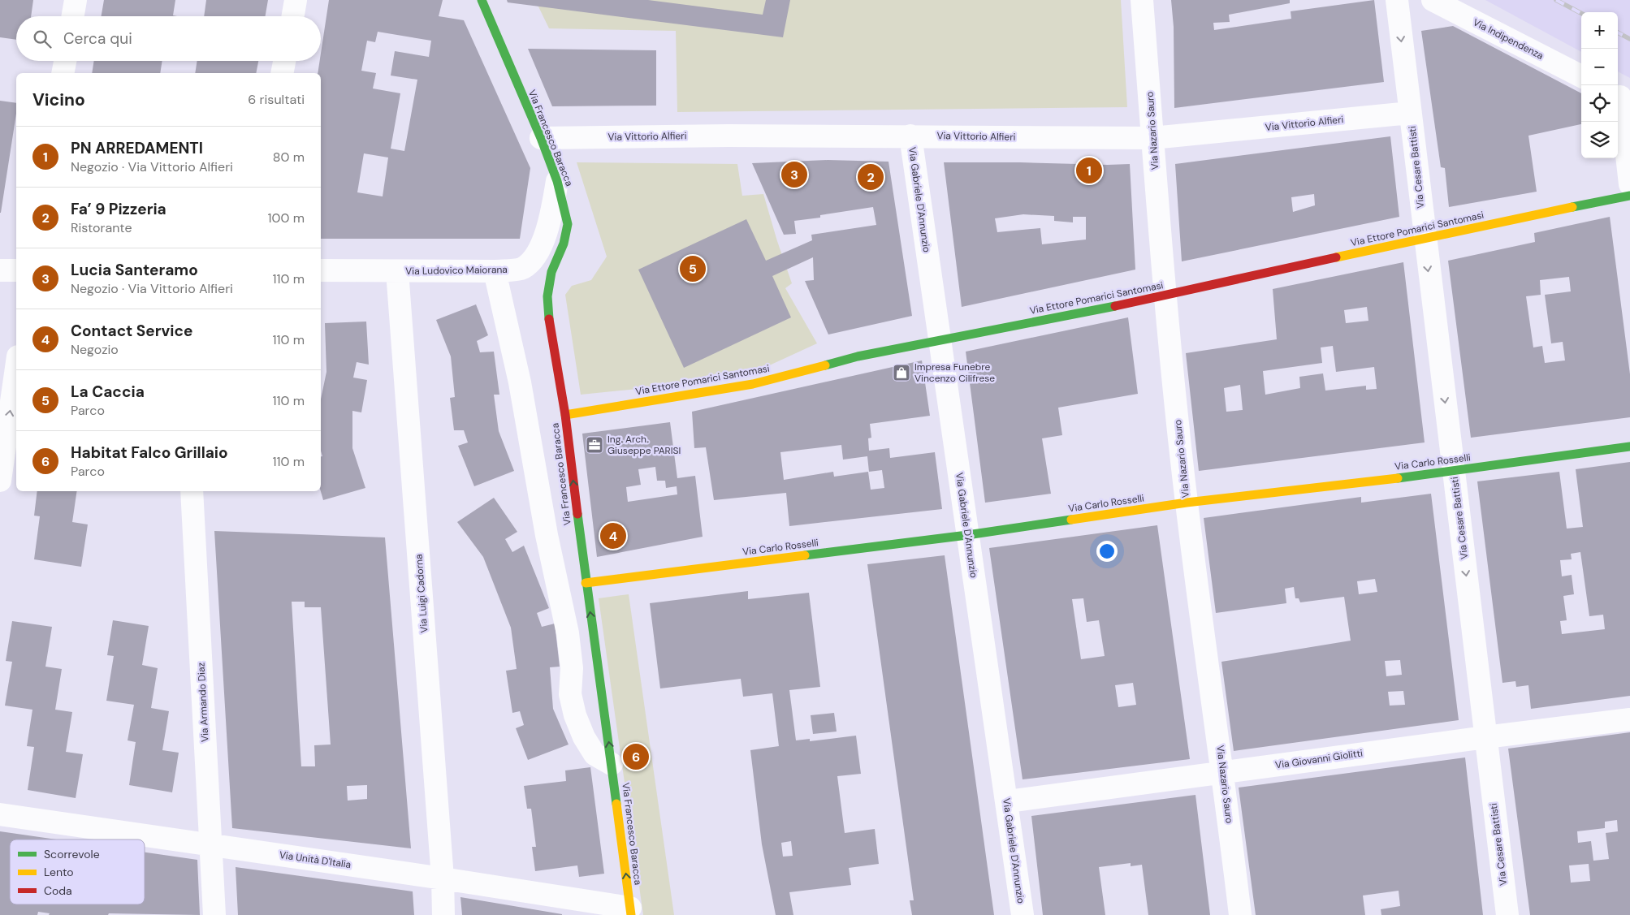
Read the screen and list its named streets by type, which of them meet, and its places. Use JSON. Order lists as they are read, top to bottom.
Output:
{
  "streets": {
    "street": [
      "Via Indipendenza",
      "Via Vittorio Alfieri",
      "Via Nazario Sauro",
      "Via Francesco Baracca",
      "Via Cesare Battisti",
      "Via Gabriele D'Annunzio",
      "Via Ettore Pomarici Santomasi",
      "Via Ludovico Maiorana",
      "Via Carlo Rosselli",
      "Via Luigi Cadorna",
      "Via Armando Diaz",
      "Via Giovanni Giolitti",
      "Via Unità D'Italia"
    ]
  },
  "crossings": [
    ["Via Vittorio Alfieri", "Via Nazario Sauro"],
    ["Via Vittorio Alfieri", "Via Francesco Baracca"],
    ["Via Vittorio Alfieri", "Via Cesare Battisti"],
    ["Via Vittorio Alfieri", "Via Gabriele D'Annunzio"],
    ["Via Nazario Sauro", "Via Ettore Pomarici Santomasi"],
    ["Via Nazario Sauro", "Via Carlo Rosselli"],
    ["Via Nazario Sauro", "Via Giovanni Giolitti"],
    ["Via Francesco Baracca", "Via Ettore Pomarici Santomasi"],
    ["Via Francesco Baracca", "Via Ludovico Maiorana"],
    ["Via Francesco Baracca", "Via Carlo Rosselli"],
    ["Via Francesco Baracca", "Via Unità D'Italia"],
    ["Via Cesare Battisti", "Via Ettore Pomarici Santomasi"],
    ["Via Cesare Battisti", "Via Carlo Rosselli"],
    ["Via Cesare Battisti", "Via Giovanni Giolitti"],
    ["Via Gabriele D'Annunzio", "Via Ettore Pomarici Santomasi"],
    ["Via Gabriele D'Annunzio", "Via Carlo Rosselli"],
    ["Via Gabriele D'Annunzio", "Via Giovanni Giolitti"],
    ["Via Ludovico Maiorana", "Via Luigi Cadorna"],
    ["Via Luigi Cadorna", "Via Unità D'Italia"],
    ["Via Armando Diaz", "Via Unità D'Italia"]
  ],
  "one_way": ["Via Cesare Battisti"],
  "places": {
    "shop": ["Impresa Funebre Vincenzo Cilifrese"],
    "office": ["Ing. Arch. Giuseppe PARISI"]
  },
  "legend": ["Scorrevole", "Lento", "Coda"],
  "page": {
    "map_buttons": ["+", "−"],
    "search": "Cerca qui",
    "heading": ["Vicino", "6 risultati"],
    "list": [
      {
        "mark": "1",
        "name": "PN ARREDAMENTI",
        "note": "Negozio · Via Vittorio Alfieri",
        "value": "80 m"
      },
      {
        "mark": "2",
        "name": "Fa’ 9 Pizzeria",
        "note": "Ristorante",
        "value": "100 m"
      },
      {
        "mark": "3",
        "name": "Lucia Santeramo",
        "note": "Negozio · Via Vittorio Alfieri",
        "value": "110 m"
      },
      {
        "mark": "4",
        "name": "Contact Service",
        "note": "Negozio",
        "value": "110 m"
      },
      {
        "mark": "5",
        "name": "La Caccia",
        "note": "Parco",
        "value": "110 m"
      },
      {
        "mark": "6",
        "name": "Habitat Falco Grillaio",
        "note": "Parco",
        "value": "110 m"
      }
    ],
    "pins": [
      "1",
      "3",
      "2",
      "5",
      "4",
      "6"
    ]
  }
}
